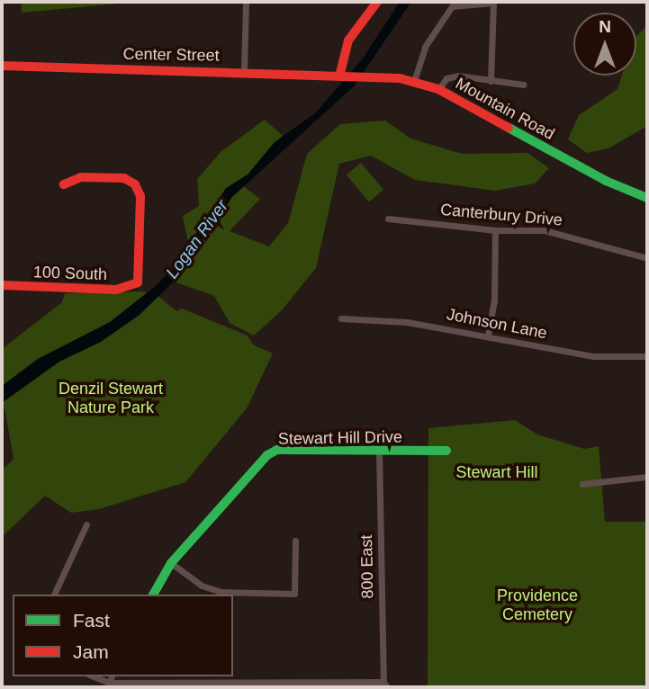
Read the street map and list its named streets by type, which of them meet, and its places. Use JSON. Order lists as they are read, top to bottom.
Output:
{
  "streets": {
    "street": [
      "Center Street",
      "Mountain Road",
      "Canterbury Drive",
      "100 South",
      "Johnson Lane",
      "Stewart Hill Drive",
      "800 East"
    ]
  },
  "crossings": [
    ["Center Street", "Mountain Road"],
    ["Stewart Hill Drive", "800 East"]
  ],
  "water": ["Logan River"],
  "parks": ["Denzil Stewart Nature Park", "Stewart Hill", "Providence Cemetery"],
  "legend": ["Fast", "Jam"],
  "north": "top"
}
